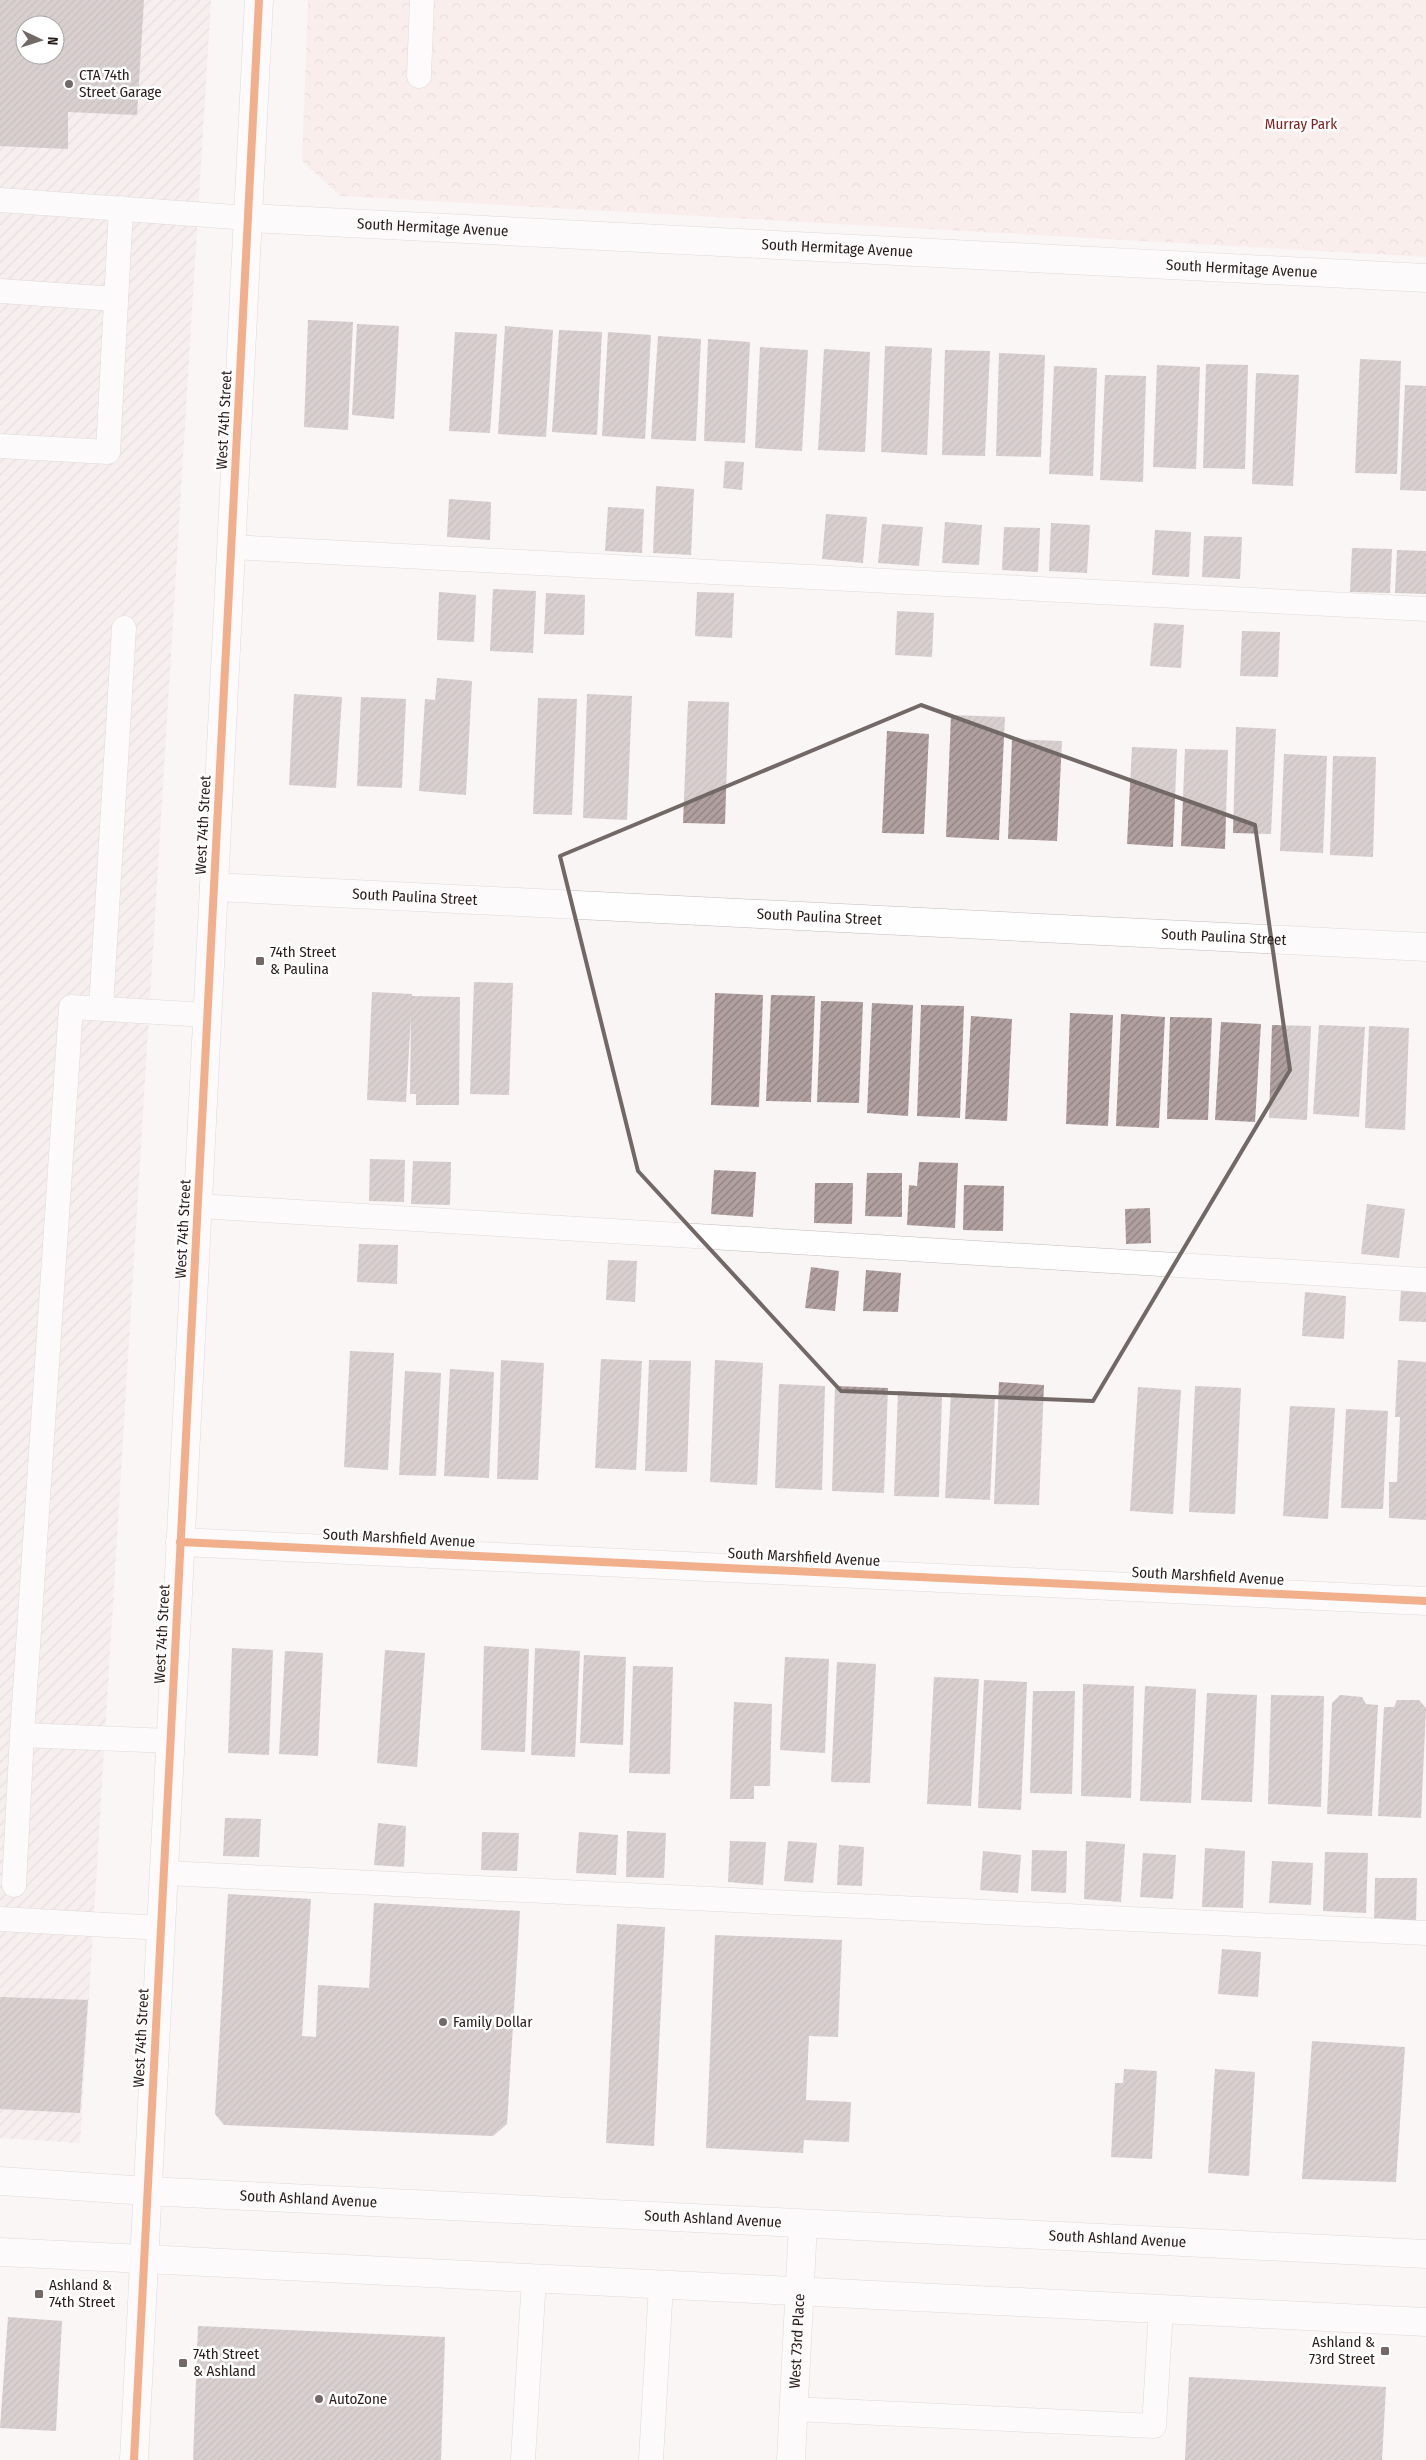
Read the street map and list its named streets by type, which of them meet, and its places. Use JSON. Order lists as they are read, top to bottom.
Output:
{
  "streets": {
    "street": [
      "South Hermitage Avenue",
      "West 74th Street",
      "South Paulina Street",
      "South Marshfield Avenue",
      "South Ashland Avenue",
      "West 73rd Place"
    ]
  },
  "crossings": [
    ["South Hermitage Avenue", "West 74th Street"],
    ["West 74th Street", "South Paulina Street"],
    ["West 74th Street", "South Marshfield Avenue"],
    ["West 74th Street", "South Ashland Avenue"],
    ["South Ashland Avenue", "West 73rd Place"]
  ],
  "parks": ["Murray Park"],
  "places": {
    "other": ["CTA 74th Street Garage", "Family Dollar", "AutoZone"],
    "transit": [
      "74th Street & Paulina",
      "Ashland & 74th Street",
      "Ashland & 73rd Street",
      "74th Street & Ashland"
    ]
  },
  "north": "right"
}
